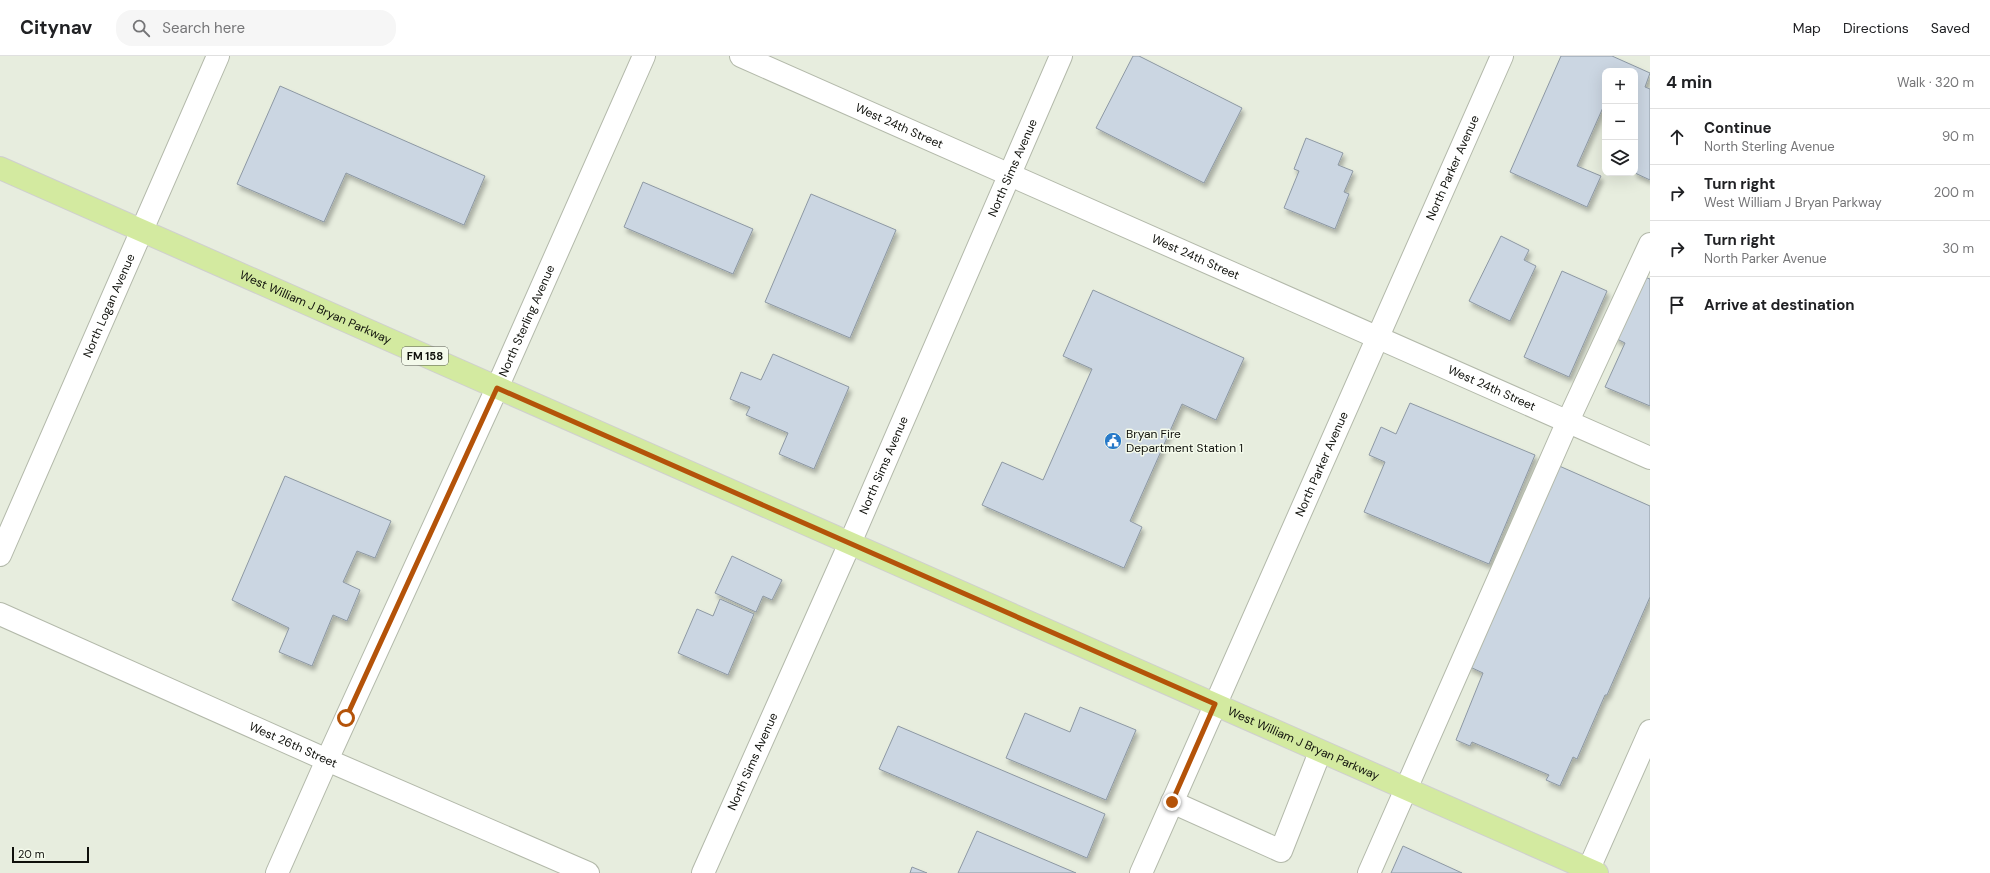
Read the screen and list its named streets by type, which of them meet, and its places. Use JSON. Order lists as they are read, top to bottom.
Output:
{
  "streets": {
    "main road": ["West William J Bryan Parkway", "FM 158"],
    "street": [
      "West 24th Street",
      "North Sims Avenue",
      "North Parker Avenue",
      "North Logan Avenue",
      "North Sterling Avenue",
      "West 26th Street"
    ]
  },
  "crossings": [
    ["West 24th Street", "North Sims Avenue"],
    ["West 24th Street", "North Parker Avenue"],
    ["North Sims Avenue", "West William J Bryan Parkway"],
    ["North Parker Avenue", "West William J Bryan Parkway"],
    ["North Logan Avenue", "West William J Bryan Parkway"],
    ["West William J Bryan Parkway", "North Sterling Avenue"],
    ["North Sterling Avenue", "West 26th Street"]
  ],
  "places": {
    "public building": ["Bryan Fire Department Station 1"]
  },
  "scale_bar": "20 m",
  "page": {
    "header": "Citynav",
    "search": "Search here",
    "nav": ["Map", "Directions", "Saved"],
    "heading": ["4 min", "Walk · 320 m"],
    "map_buttons": ["+", "−"],
    "list": [
      ["Continue", "North Sterling Avenue", "90 m"],
      ["Turn right", "West William J Bryan Parkway", "200 m"],
      ["Turn right", "North Parker Avenue", "30 m"],
      "Arrive at destination"
    ],
    "scale": "20 m"
  }
}
